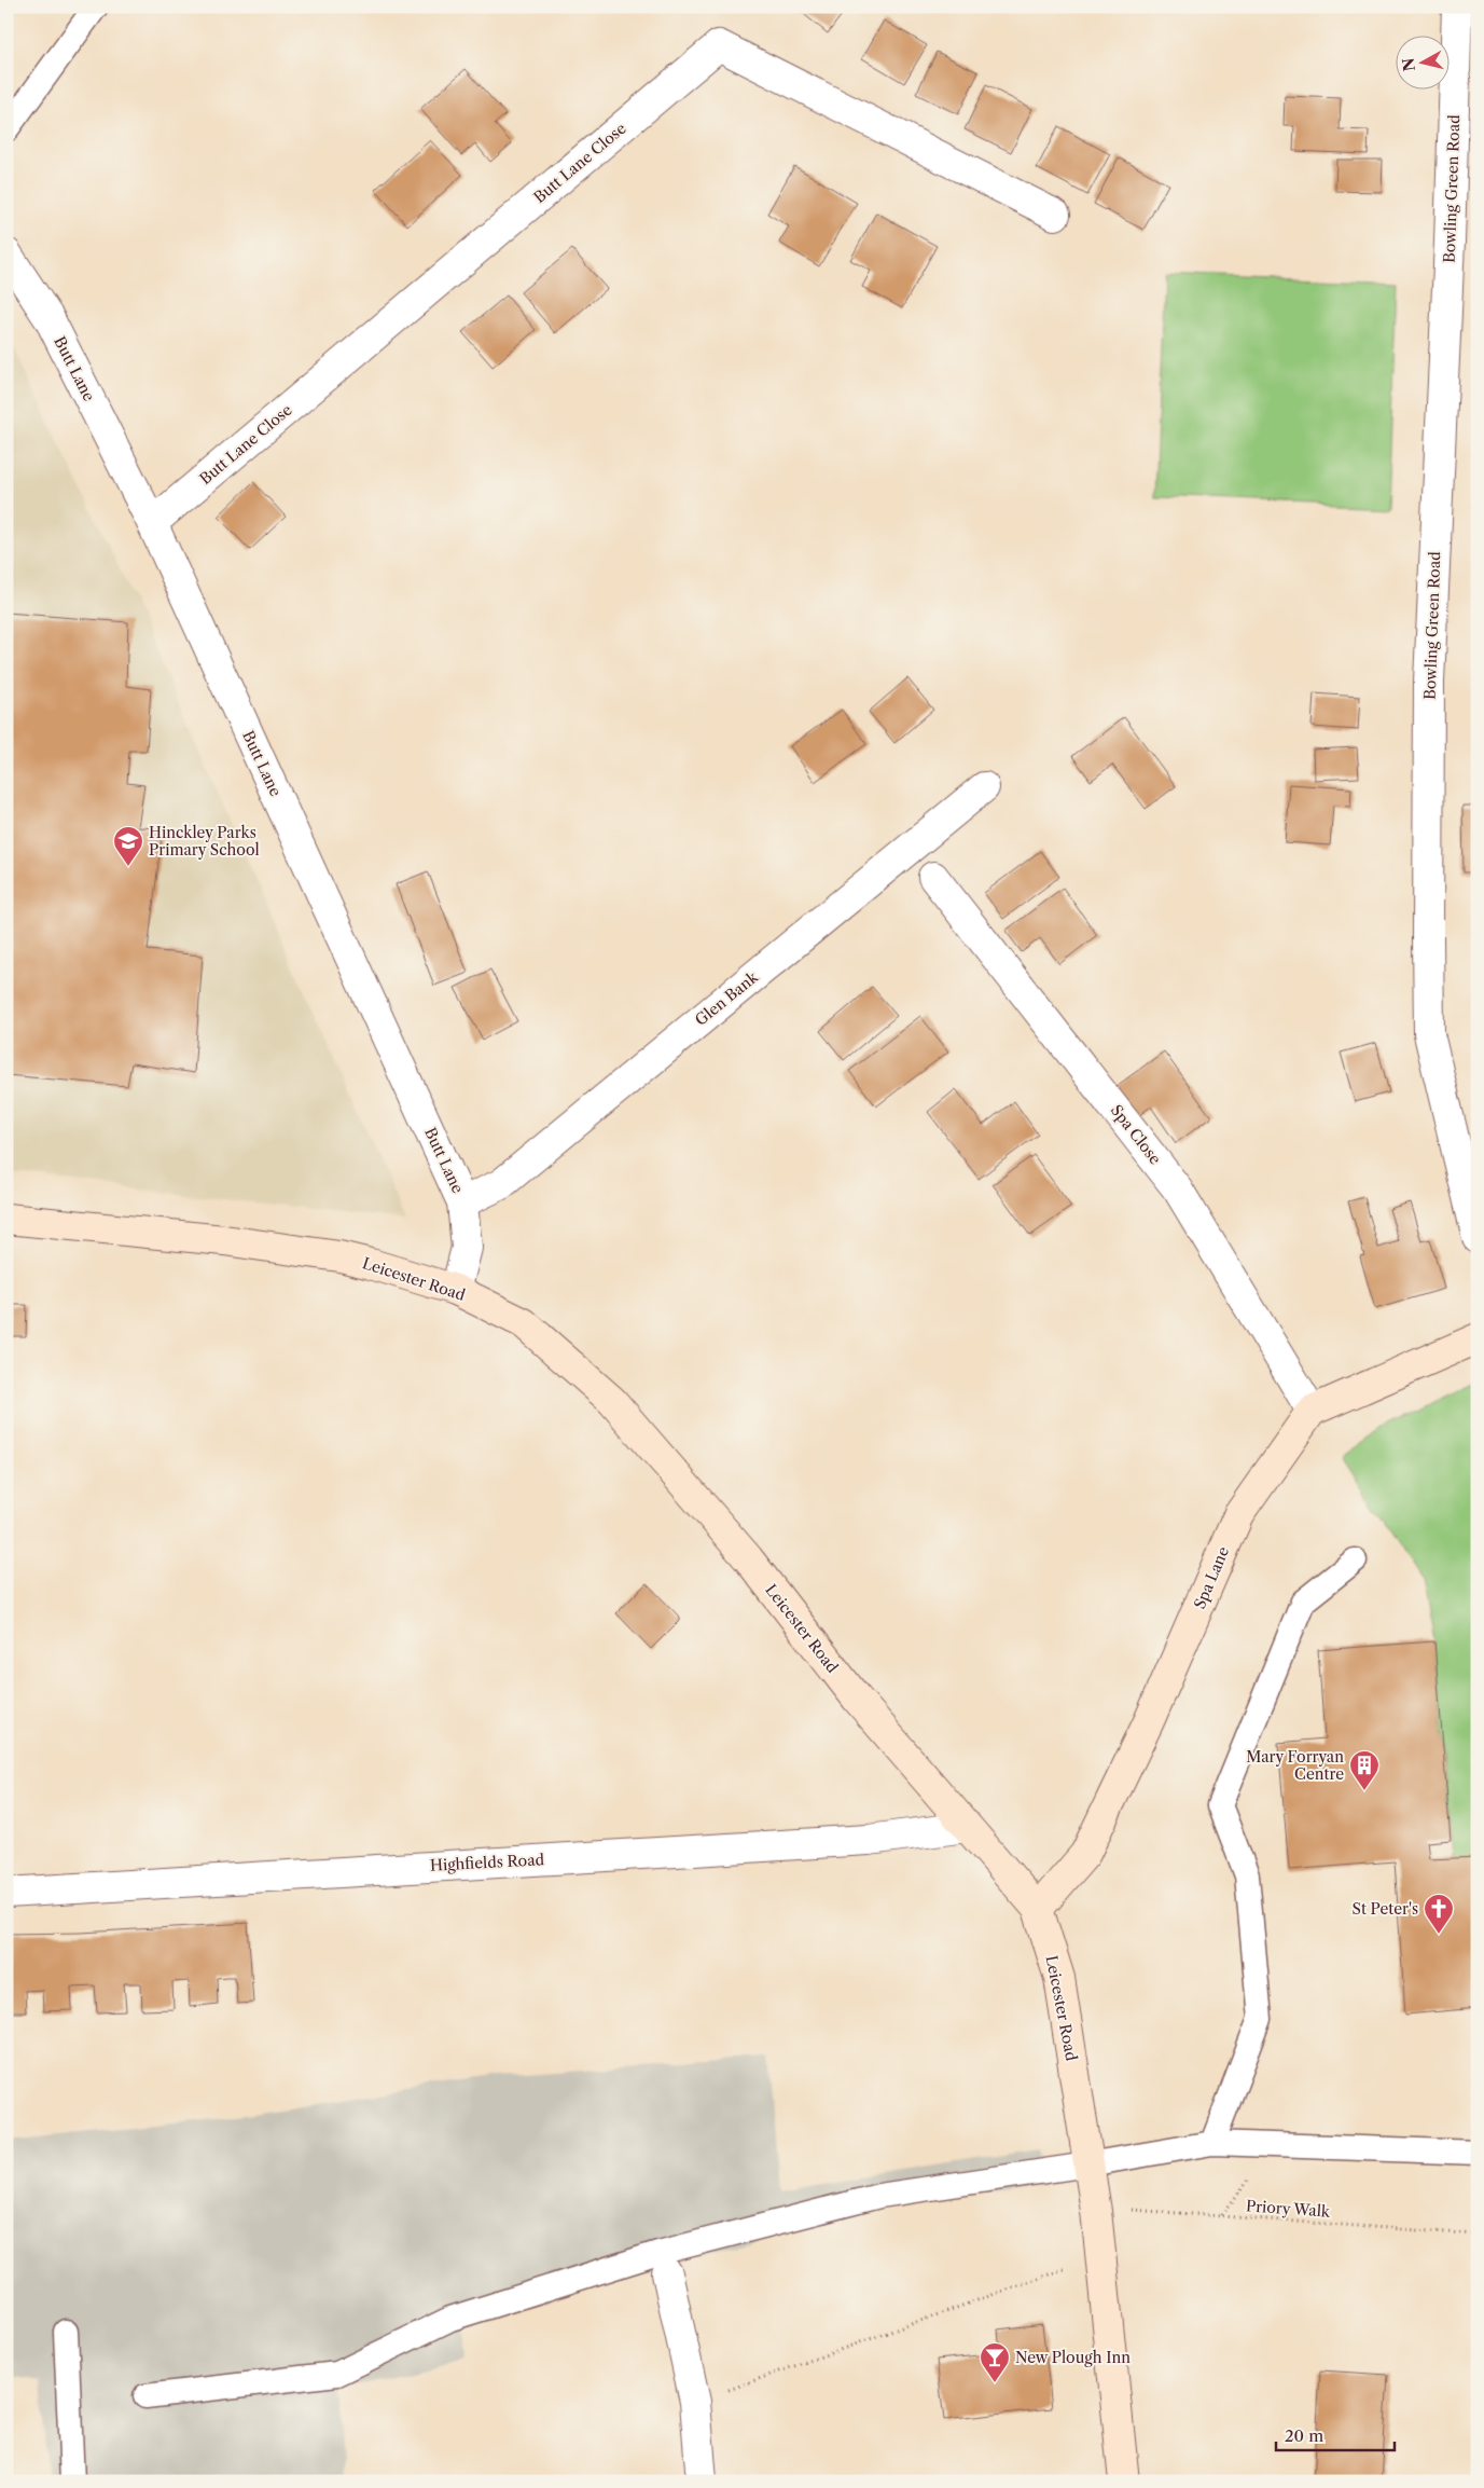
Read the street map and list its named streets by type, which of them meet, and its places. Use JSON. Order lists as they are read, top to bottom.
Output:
{
  "streets": {
    "main road": ["Leicester Road", "Spa Lane"],
    "street": [
      "Butt Lane Close",
      "Bowling Green Road",
      "Butt Lane",
      "Glen Bank",
      "Spa Close",
      "Highfields Road"
    ],
    "path": ["Priory Walk"]
  },
  "crossings": [
    ["Butt Lane Close", "Butt Lane"],
    ["Butt Lane", "Glen Bank"],
    ["Butt Lane", "Leicester Road"],
    ["Spa Close", "Spa Lane"],
    ["Leicester Road", "Spa Lane"],
    ["Leicester Road", "Highfields Road"],
    ["Leicester Road", "Priory Walk"]
  ],
  "places": {
    "school or university": ["Hinckley Parks Primary School"],
    "building": ["Mary Forryan Centre"],
    "church": ["St Peter's"],
    "bar": ["New Plough Inn"]
  },
  "scale_bar": "20 m",
  "north": "left"
}
